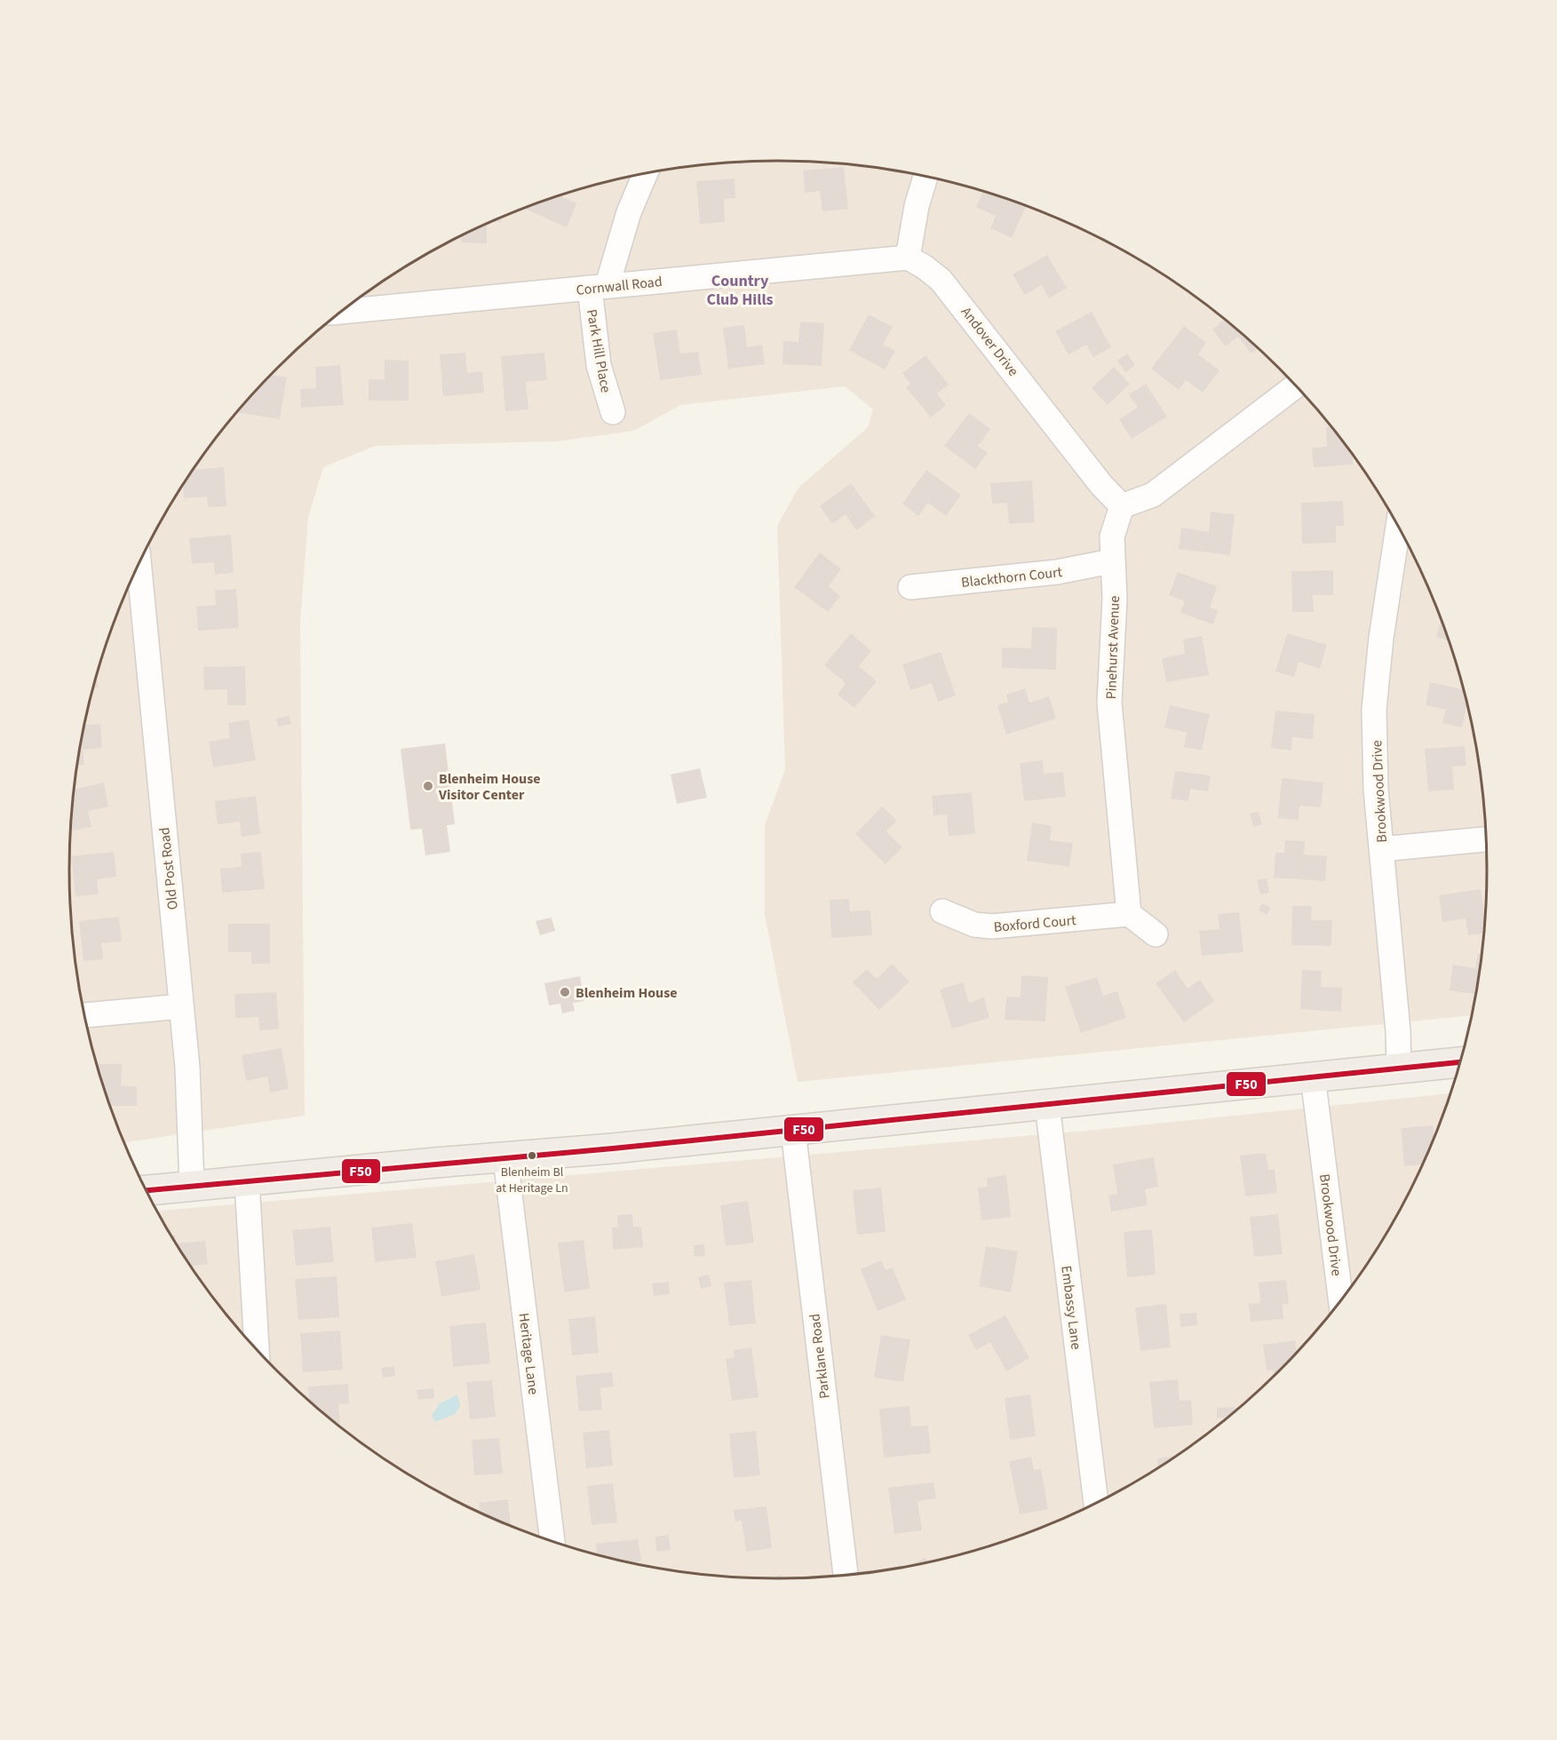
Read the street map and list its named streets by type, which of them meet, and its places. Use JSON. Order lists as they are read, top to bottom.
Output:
{
  "streets": {
    "street": [
      "Cornwall Road",
      "Andover Drive",
      "Park Hill Place",
      "Blackthorn Court",
      "Pinehurst Avenue",
      "Brookwood Drive",
      "Old Post Road",
      "Boxford Court",
      "Embassy Lane",
      "Heritage Lane",
      "Parklane Road"
    ]
  },
  "crossings": [
    ["Cornwall Road", "Andover Drive"],
    ["Cornwall Road", "Park Hill Place"],
    ["Andover Drive", "Pinehurst Avenue"],
    ["Blackthorn Court", "Pinehurst Avenue"],
    ["Pinehurst Avenue", "Boxford Court"]
  ],
  "districts": ["Country Club Hills"],
  "places": ["Blenheim House Visitor Center", "Blenheim House", "Blenheim Bl at Heritage Ln"],
  "lines": ["transit line F50"]
}
